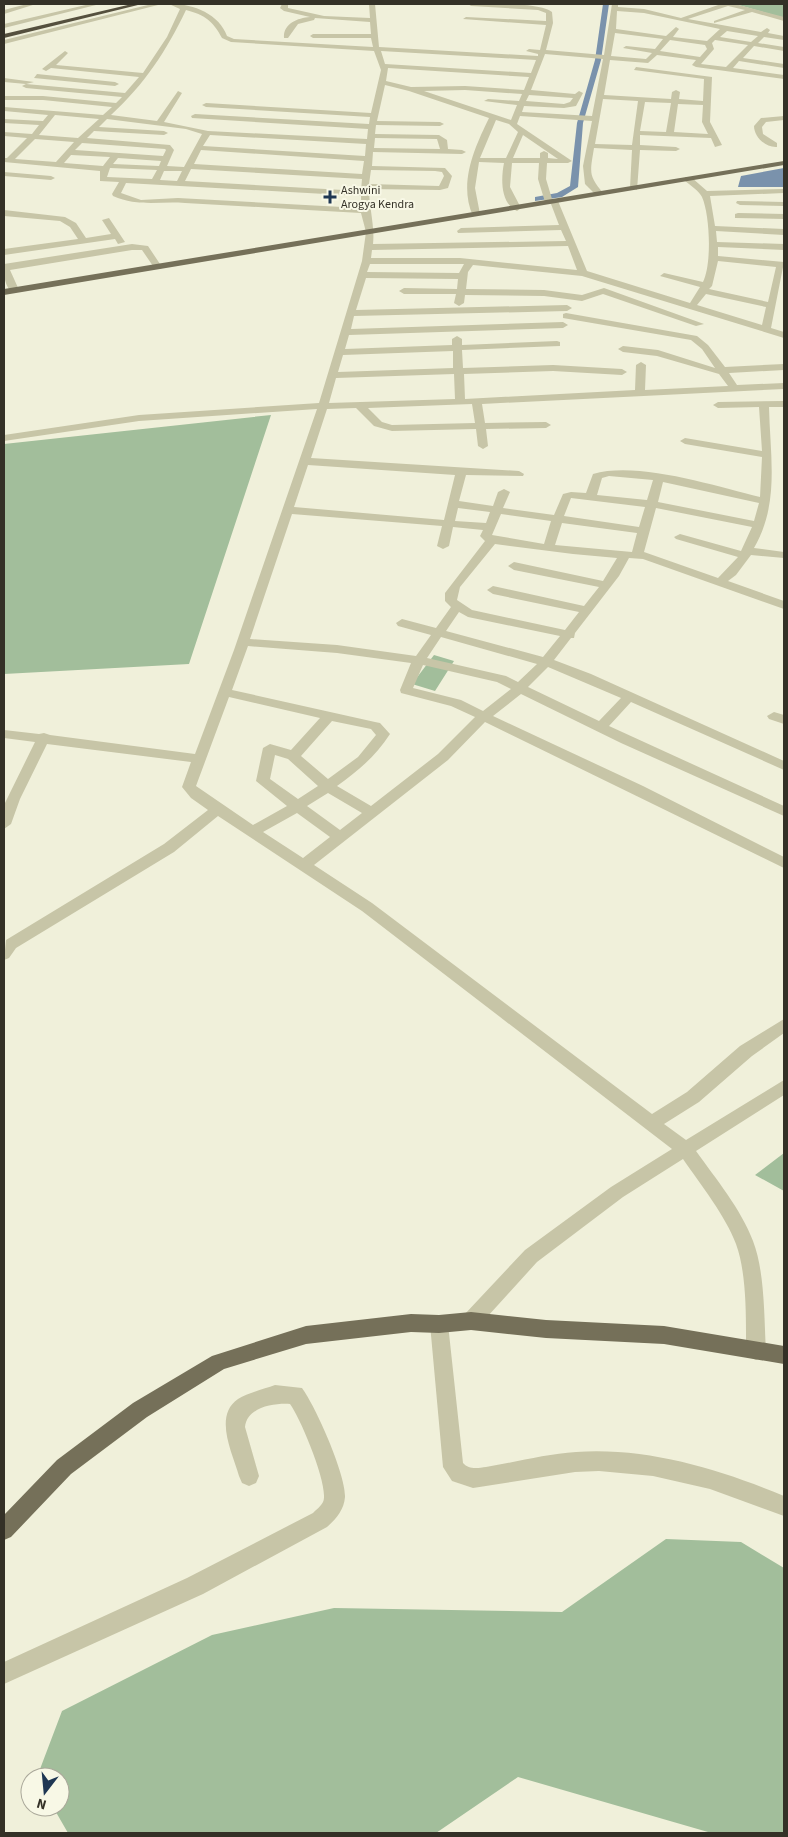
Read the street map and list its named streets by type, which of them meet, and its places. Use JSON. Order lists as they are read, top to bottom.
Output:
{
  "places": {
    "health": ["Ashwini Arogya Kendra"]
  },
  "north": "bottom"
}
